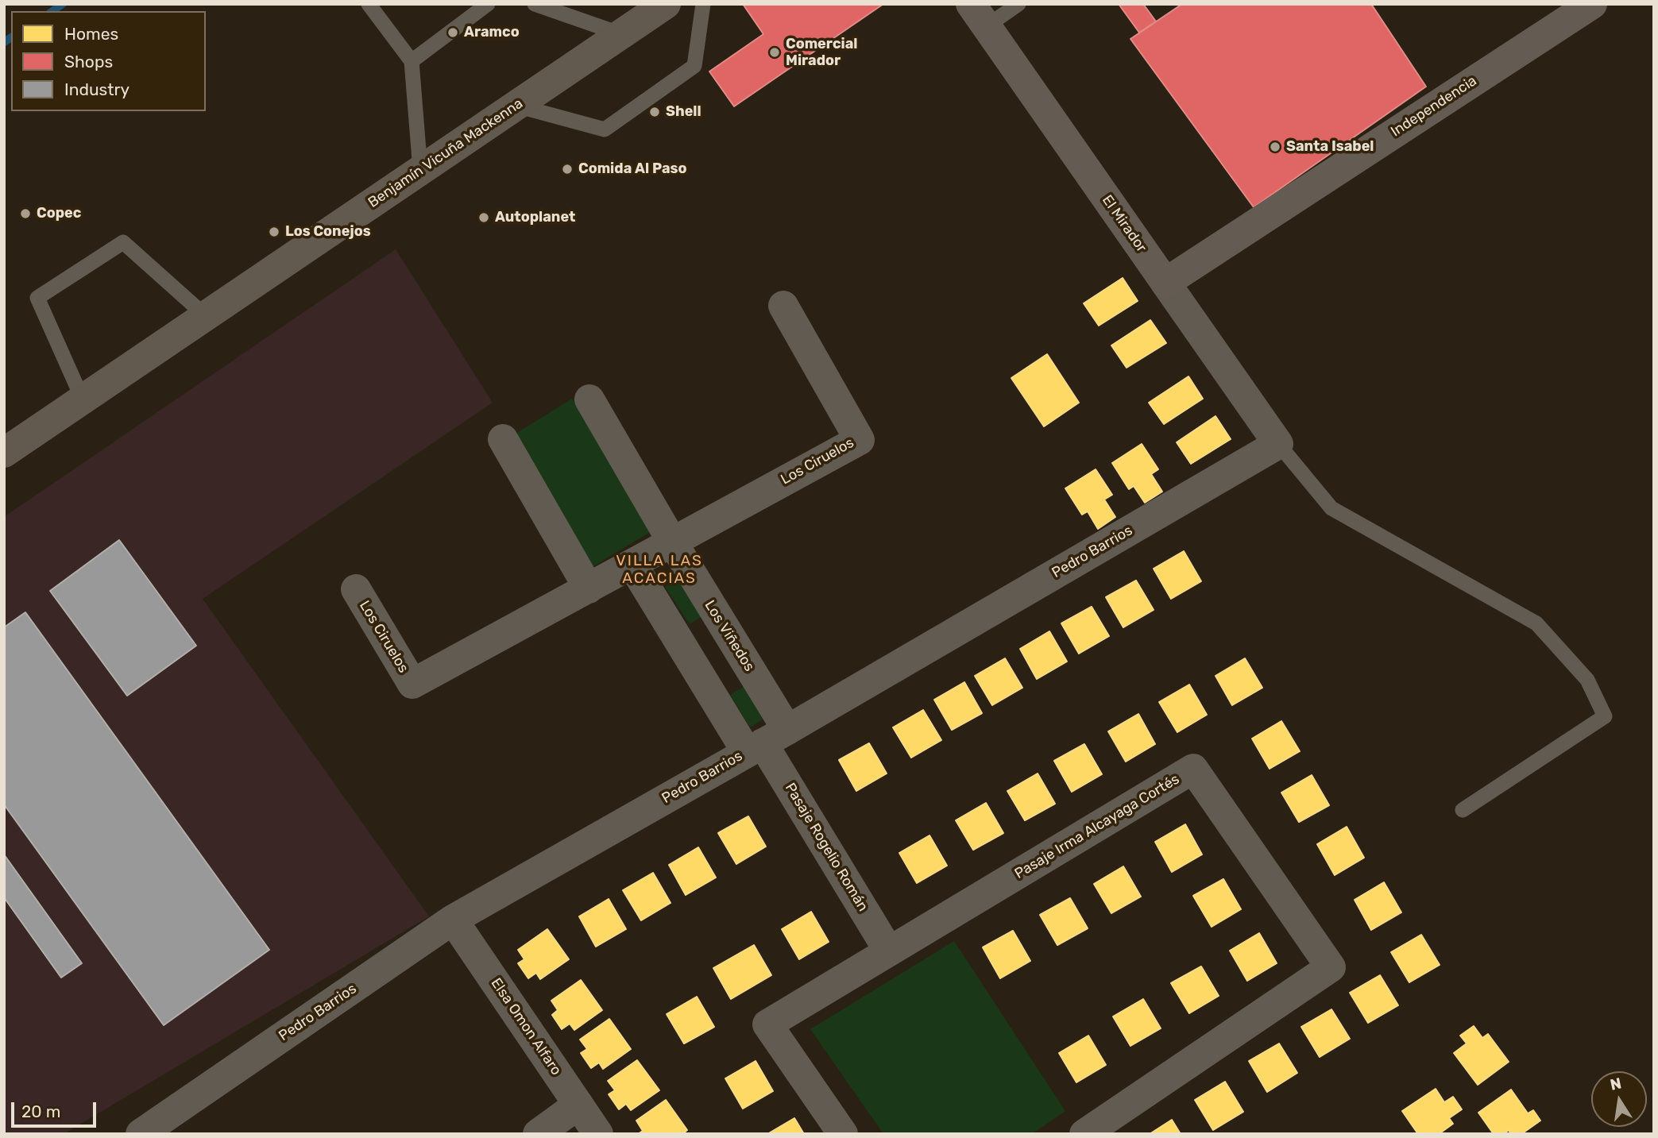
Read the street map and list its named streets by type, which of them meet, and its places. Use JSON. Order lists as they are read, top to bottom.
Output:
{
  "streets": {
    "main road": ["Independencia", "Benjamín Vicuña Mackenna", "El Mirador"],
    "street": [
      "Los Ciruelos",
      "Pedro Barrios",
      "Los Viñedos",
      "Pasaje Irma Alcayaga Cortés",
      "Pasaje Rogelio Román",
      "Elsa Omon Alfaro"
    ]
  },
  "crossings": [
    ["Independencia", "El Mirador"],
    ["El Mirador", "Pedro Barrios"],
    ["Los Ciruelos", "Los Viñedos"],
    ["Pedro Barrios", "Los Viñedos"],
    ["Pedro Barrios", "Pasaje Rogelio Román"],
    ["Pedro Barrios", "Elsa Omon Alfaro"],
    ["Los Viñedos", "Pasaje Rogelio Román"],
    ["Pasaje Irma Alcayaga Cortés", "Pasaje Rogelio Román"]
  ],
  "districts": ["VILLA LAS ACACIAS"],
  "places": [
    "Aramco",
    "Comercial Mirador",
    "Shell",
    "Santa Isabel",
    "Comida Al Paso",
    "Copec",
    "Autoplanet",
    "Los Conejos"
  ],
  "legend": ["Homes", "Shops", "Industry"],
  "scale_bar": "20 m",
  "north": "top"
}
